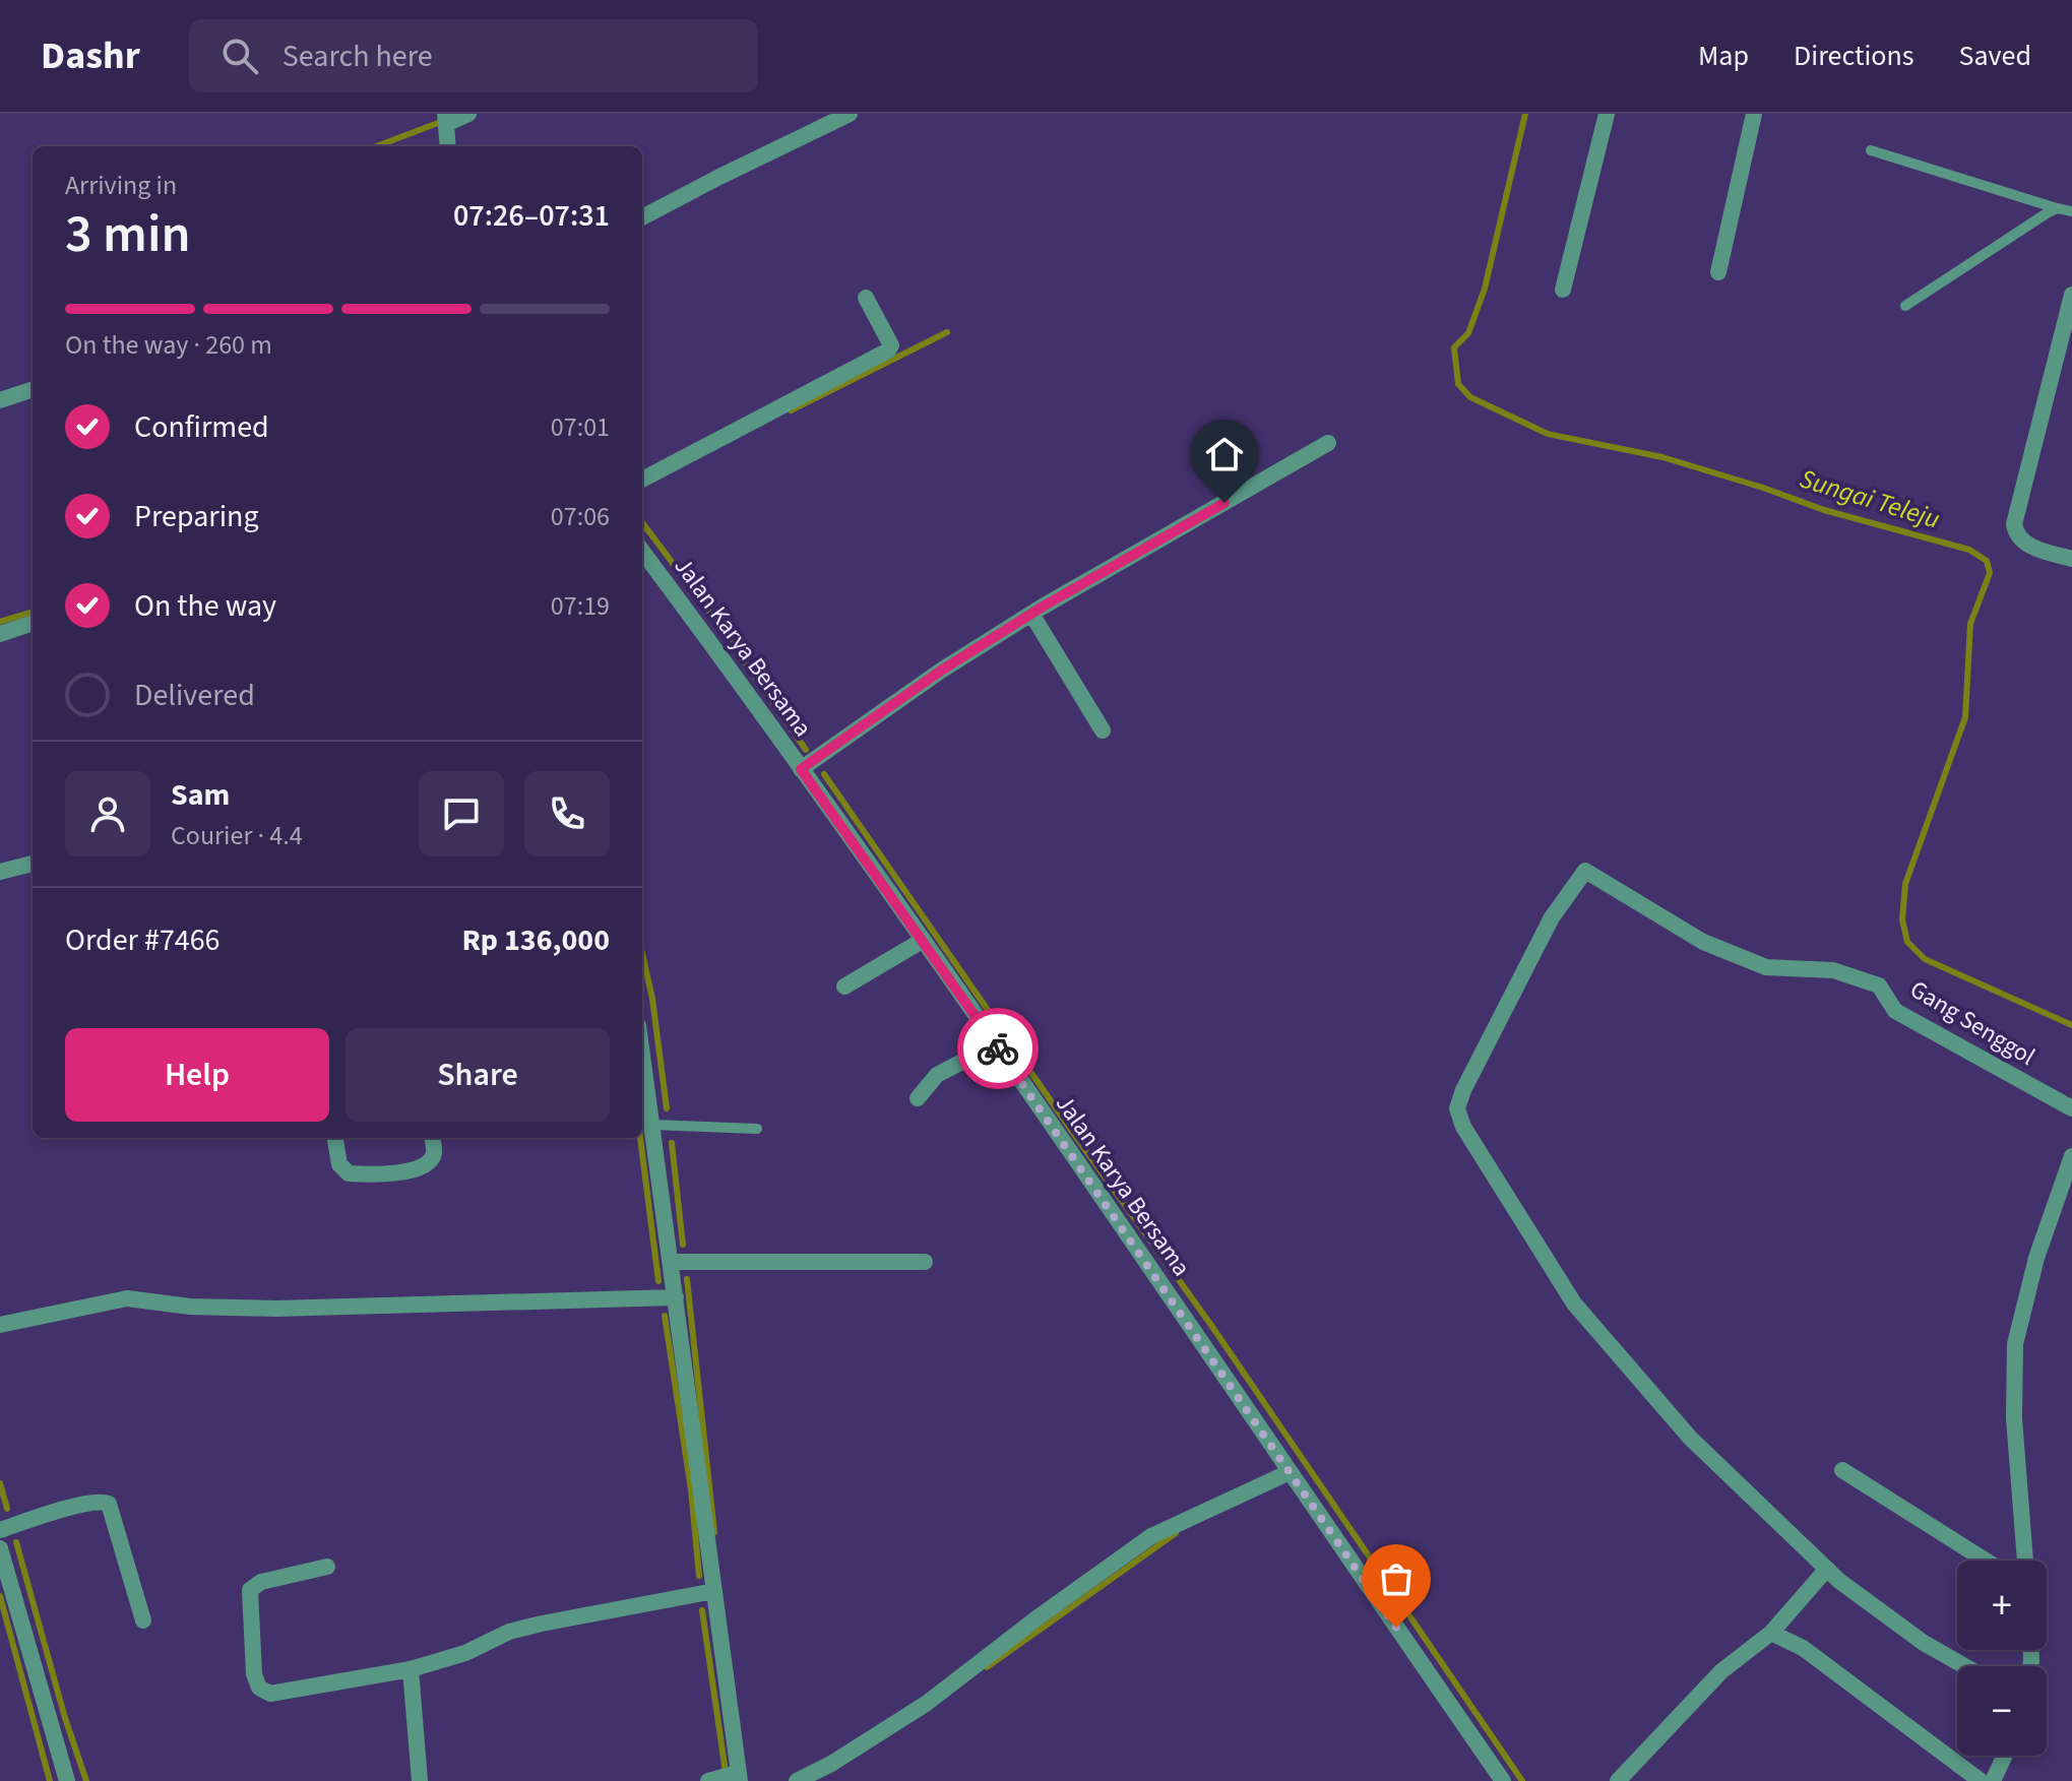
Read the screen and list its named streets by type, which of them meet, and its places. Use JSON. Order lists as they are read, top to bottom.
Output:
{
  "streets": {
    "street": ["Jalan Karya Bersama", "Gang Senggol"]
  },
  "water": ["Sungai Teleju"],
  "page": {
    "header": "Dashr",
    "search": "Search here",
    "nav": ["Map", "Directions", "Saved"],
    "heading": ["3 min", "Arriving in", "07:26–07:31"],
    "panel": [
      "Sam",
      "Courier · 4.4",
      "Order #7466",
      "Rp 136,000"
    ],
    "bar": "On the way · 260 m",
    "list": [
      ["Confirmed", "07:01"],
      ["Preparing", "07:06"],
      ["On the way", "07:19"],
      "Delivered"
    ],
    "buttons": ["Help", "Share"],
    "map_buttons": ["+", "−"]
  }
}
